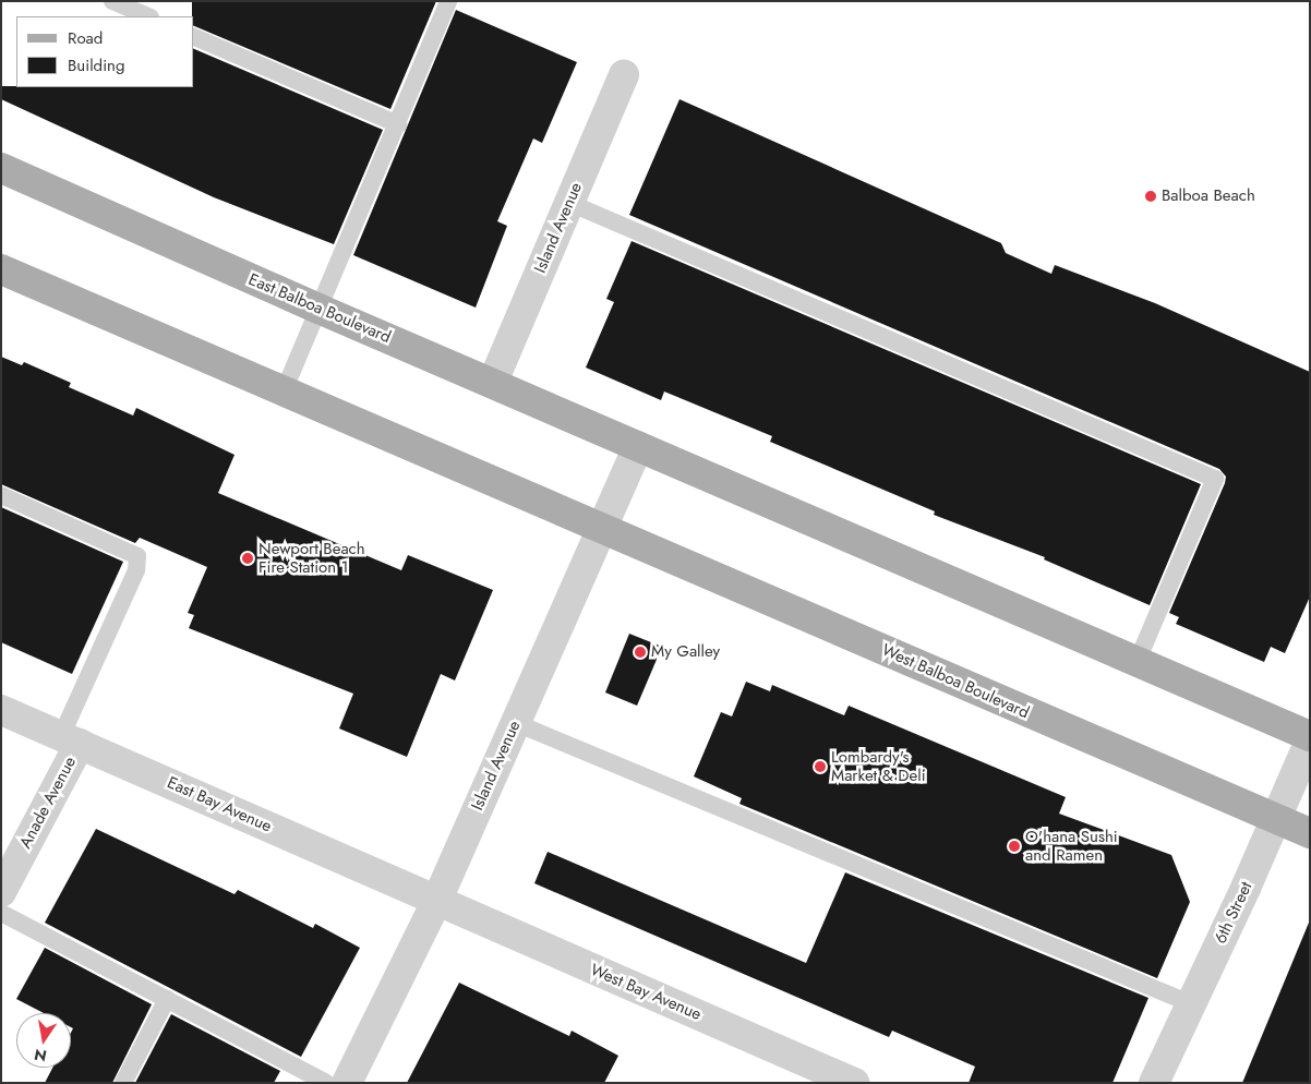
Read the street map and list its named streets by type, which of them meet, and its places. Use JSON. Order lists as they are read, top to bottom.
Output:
{
  "streets": {
    "main road": ["East Balboa Boulevard", "West Balboa Boulevard"],
    "street": [
      "Island Avenue",
      "Anade Avenue",
      "East Bay Avenue",
      "6th Street",
      "West Bay Avenue"
    ]
  },
  "crossings": [
    ["Island Avenue", "East Balboa Boulevard"],
    ["Island Avenue", "West Balboa Boulevard"],
    ["Island Avenue", "East Bay Avenue"],
    ["Island Avenue", "West Bay Avenue"],
    ["West Balboa Boulevard", "6th Street"],
    ["Anade Avenue", "East Bay Avenue"],
    ["East Bay Avenue", "West Bay Avenue"]
  ],
  "places": [
    "Balboa Beach",
    "Newport Beach Fire Station 1",
    "My Galley",
    "Lombardy's Market & Deli",
    "O'hana Sushi and Ramen"
  ],
  "legend": ["Road", "Building"],
  "north": "bottom"
}
